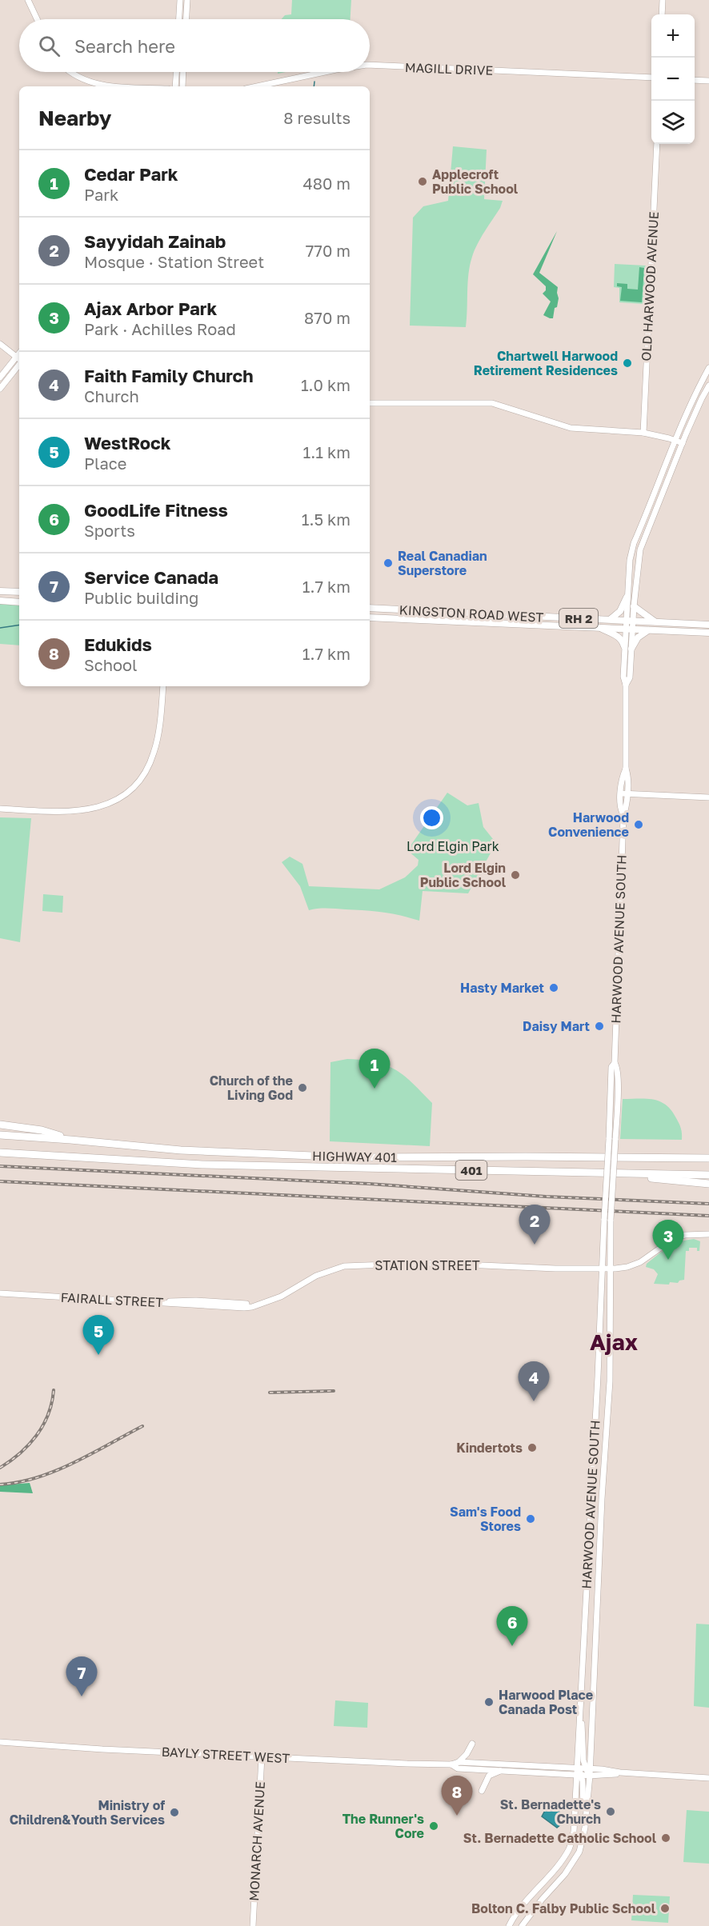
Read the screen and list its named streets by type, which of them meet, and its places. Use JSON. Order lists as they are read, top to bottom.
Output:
{
  "streets": {
    "highway": ["HIGHWAY 401", "401"],
    "main road": [
      "MAGILL DRIVE",
      "OLD HARWOOD AVENUE",
      "KINGSTON ROAD WEST",
      "RH 2",
      "HARWOOD AVENUE SOUTH",
      "STATION STREET",
      "FAIRALL STREET",
      "BAYLY STREET WEST",
      "MONARCH AVENUE"
    ]
  },
  "crossings": [
    ["KINGSTON ROAD WEST", "RH 2"],
    ["KINGSTON ROAD WEST", "HARWOOD AVENUE SOUTH"],
    ["RH 2", "HARWOOD AVENUE SOUTH"],
    ["HARWOOD AVENUE SOUTH", "STATION STREET"],
    ["HARWOOD AVENUE SOUTH", "BAYLY STREET WEST"],
    ["STATION STREET", "FAIRALL STREET"],
    ["BAYLY STREET WEST", "MONARCH AVENUE"]
  ],
  "districts": ["Ajax"],
  "parks": ["Lord Elgin Park"],
  "places": [
    "Applecroft Public School",
    "Chartwell Harwood Retirement Residences",
    "Real Canadian Superstore",
    "Harwood Convenience",
    "Lord Elgin Public School",
    "Hasty Market",
    "Daisy Mart",
    "Church of the Living God",
    "Kindertots",
    "Sam's Food Stores",
    "Harwood Place Canada Post",
    "St. Bernadette's Church",
    "Ministry of Children&Youth Services",
    "The Runner's Core",
    "St. Bernadette Catholic School",
    "Bolton C. Falby Public School"
  ],
  "page": {
    "map_buttons": ["+", "−"],
    "search": "Search here",
    "heading": ["Nearby", "8 results"],
    "list": [
      {
        "mark": "1",
        "name": "Cedar Park",
        "note": "Park",
        "value": "480 m"
      },
      {
        "mark": "2",
        "name": "Sayyidah Zainab",
        "note": "Mosque · Station Street",
        "value": "770 m"
      },
      {
        "mark": "3",
        "name": "Ajax Arbor Park",
        "note": "Park · Achilles Road",
        "value": "870 m"
      },
      {
        "mark": "4",
        "name": "Faith Family Church",
        "note": "Church",
        "value": "1.0 km"
      },
      {
        "mark": "5",
        "name": "WestRock",
        "note": "Place",
        "value": "1.1 km"
      },
      {
        "mark": "6",
        "name": "GoodLife Fitness",
        "note": "Sports",
        "value": "1.5 km"
      },
      {
        "mark": "7",
        "name": "Service Canada",
        "note": "Public building",
        "value": "1.7 km"
      },
      {
        "mark": "8",
        "name": "Edukids",
        "note": "School",
        "value": "1.7 km"
      }
    ],
    "pins": [
      "1",
      "2",
      "3",
      "5",
      "4",
      "6",
      "7",
      "8"
    ]
  }
}
